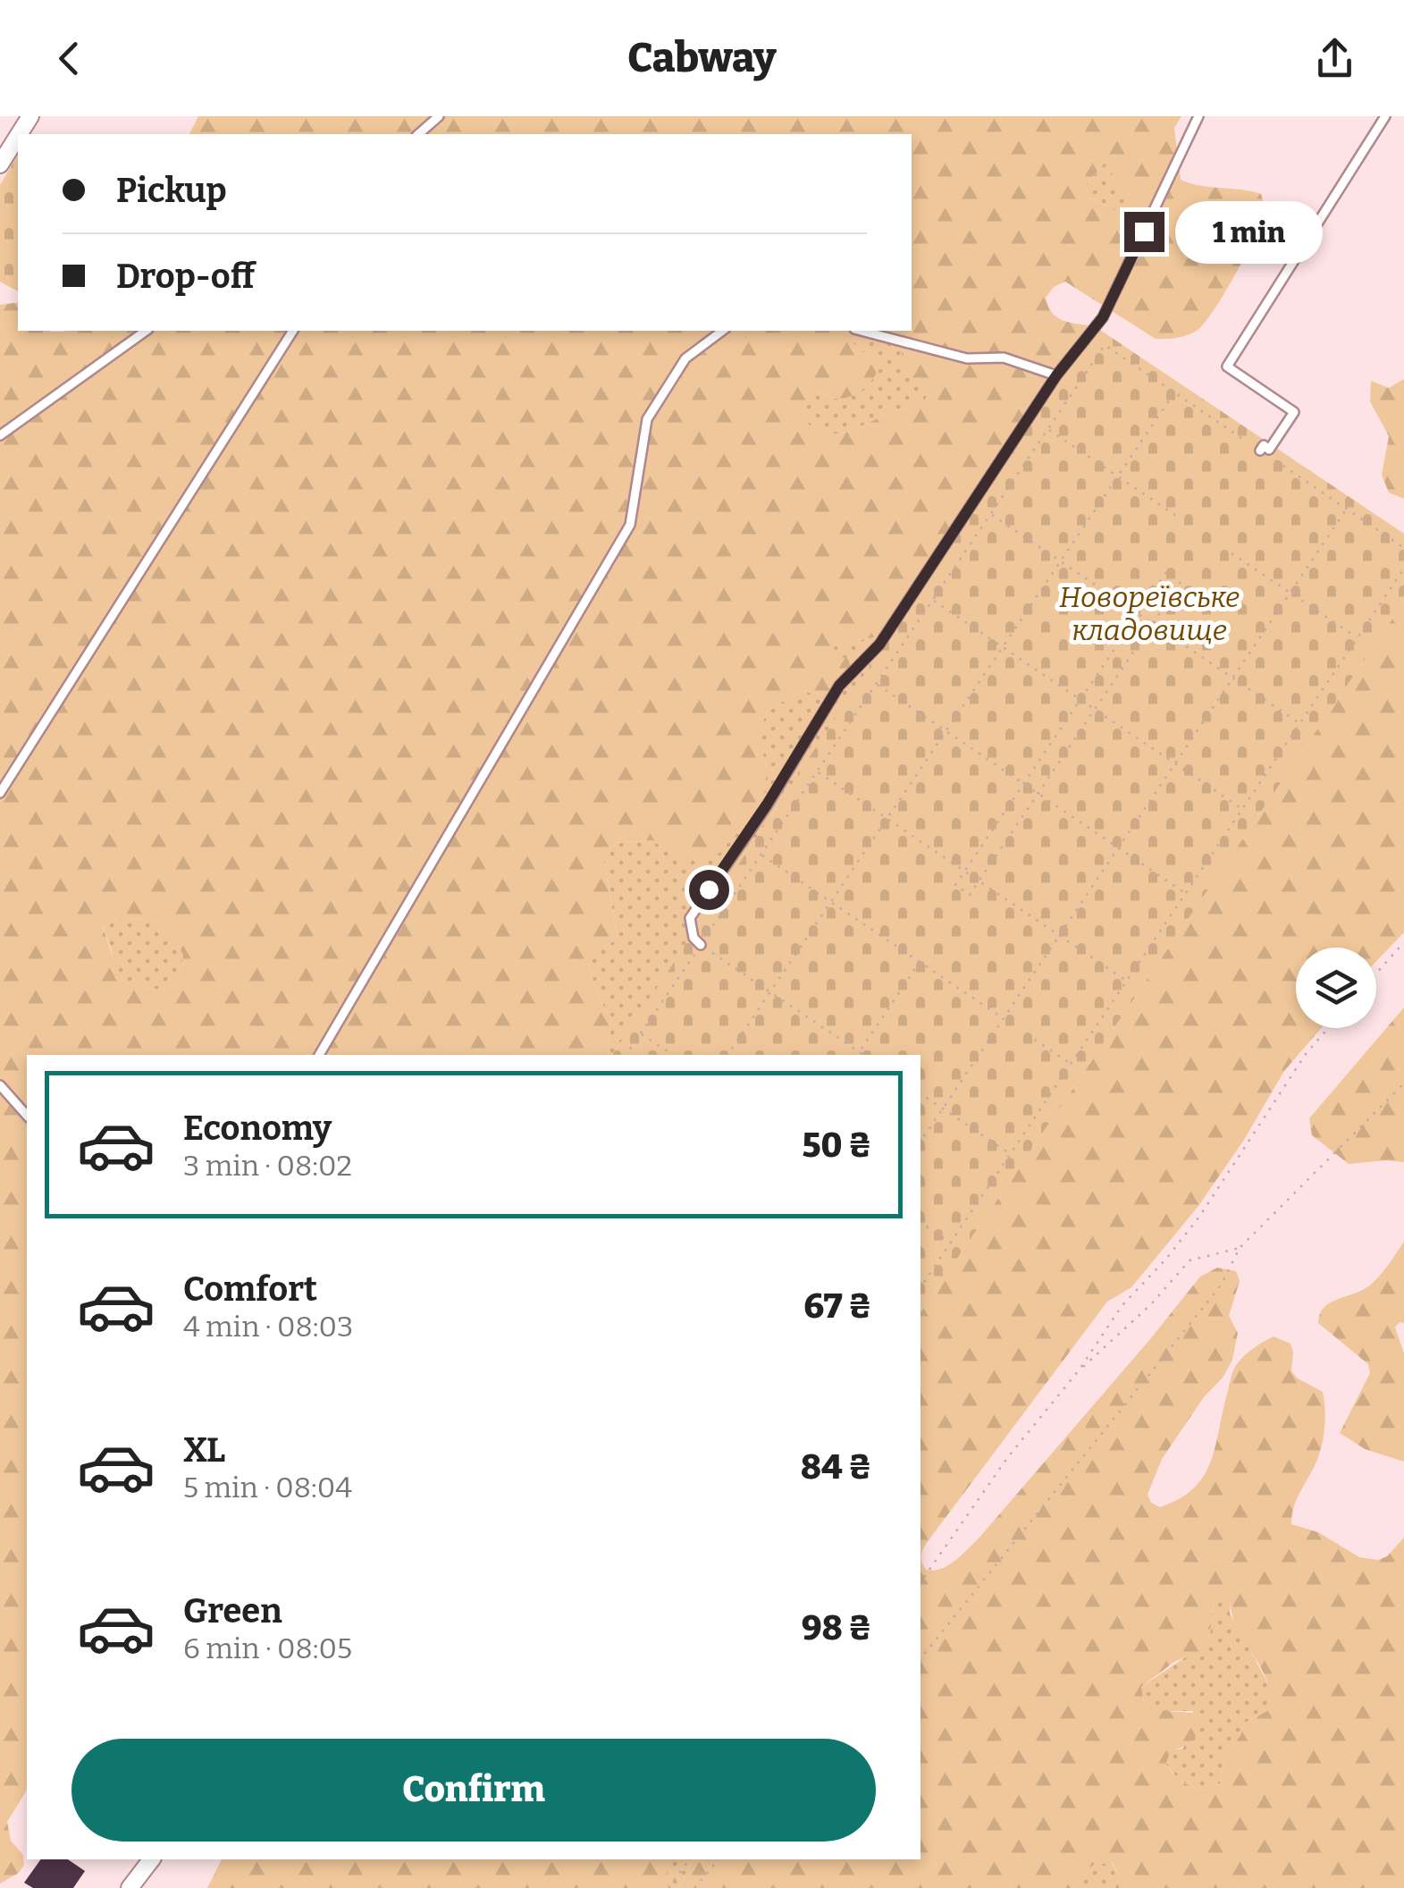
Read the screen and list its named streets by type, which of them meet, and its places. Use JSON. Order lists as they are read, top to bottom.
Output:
{
  "parks": ["Новореївське кладовище"],
  "page": {
    "header": "Cabway",
    "banner": ["Pickup", "Drop-off"],
    "bubble": "1 min",
    "list": [
      {
        "name": "Economy",
        "note": "3 min · 08:02",
        "value": "50 ₴"
      },
      {
        "name": "Comfort",
        "note": "4 min · 08:03",
        "value": "67 ₴"
      },
      {
        "name": "XL",
        "note": "5 min · 08:04",
        "value": "84 ₴"
      },
      {
        "name": "Green",
        "note": "6 min · 08:05",
        "value": "98 ₴"
      }
    ],
    "buttons": "Confirm"
  }
}
